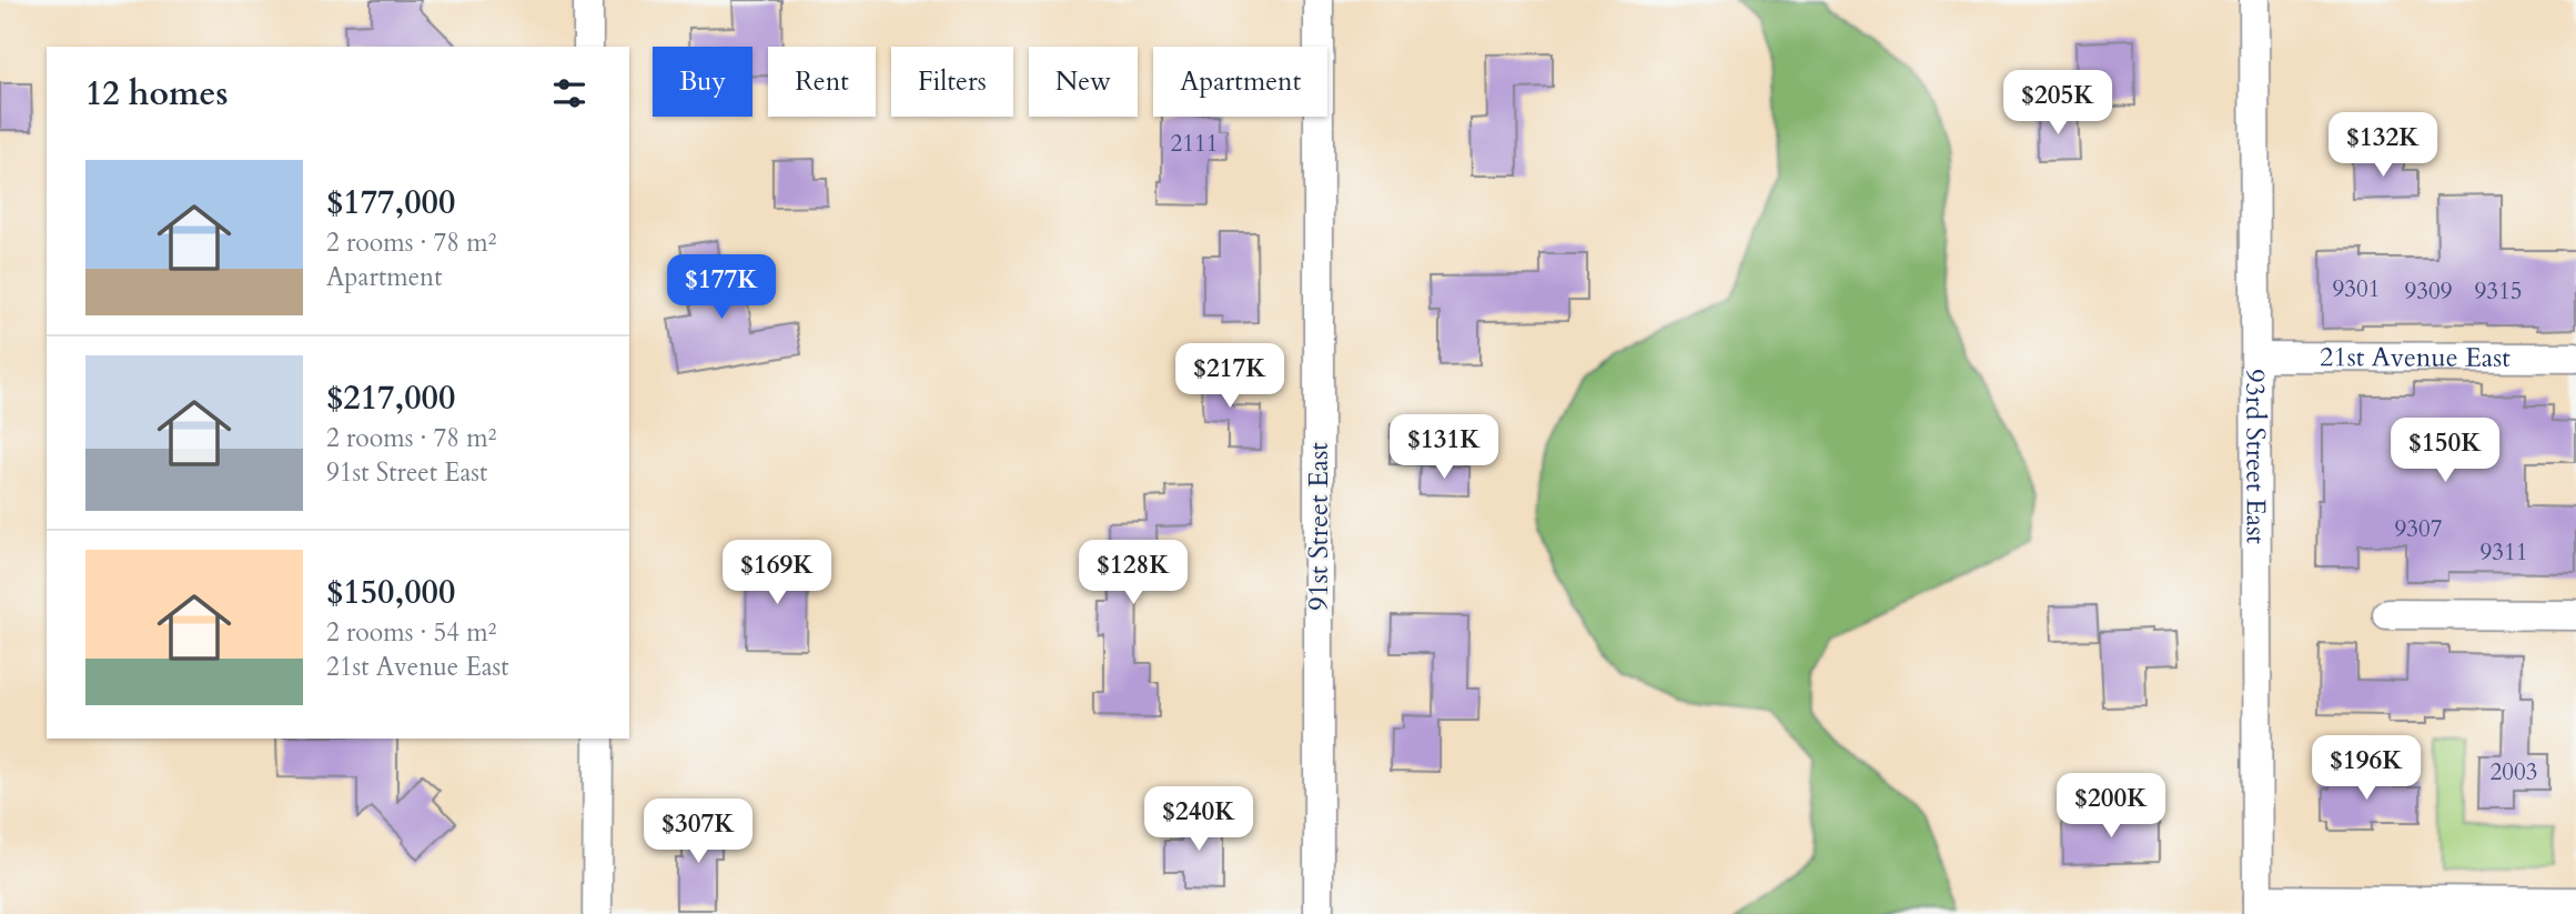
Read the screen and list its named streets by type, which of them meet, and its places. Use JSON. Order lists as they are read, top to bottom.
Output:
{
  "streets": {
    "street": ["21st Avenue East", "93rd Street East", "91st Street East"]
  },
  "crossings": [
    ["21st Avenue East", "93rd Street East"]
  ],
  "house_numbers": [
    "2111",
    "9301",
    "9309",
    "9315",
    "9307",
    "9311",
    "2003"
  ],
  "page": {
    "chip": [
      "Buy",
      "Rent",
      "Filters",
      "New",
      "Apartment"
    ],
    "heading": "12 homes",
    "price": [
      "$205K",
      "$132K",
      "$177K",
      "$217K",
      "$131K",
      "$150K",
      "$169K",
      "$128K",
      "$196K",
      "$200K",
      "$240K",
      "$307K"
    ],
    "list": [
      {
        "name": "$177,000",
        "note": "2 rooms · 78 m² · Apartment"
      },
      {
        "name": "$217,000",
        "note": "2 rooms · 78 m² · 91st Street East"
      },
      {
        "name": "$150,000",
        "note": "2 rooms · 54 m² · 21st Avenue East"
      }
    ]
  }
}
